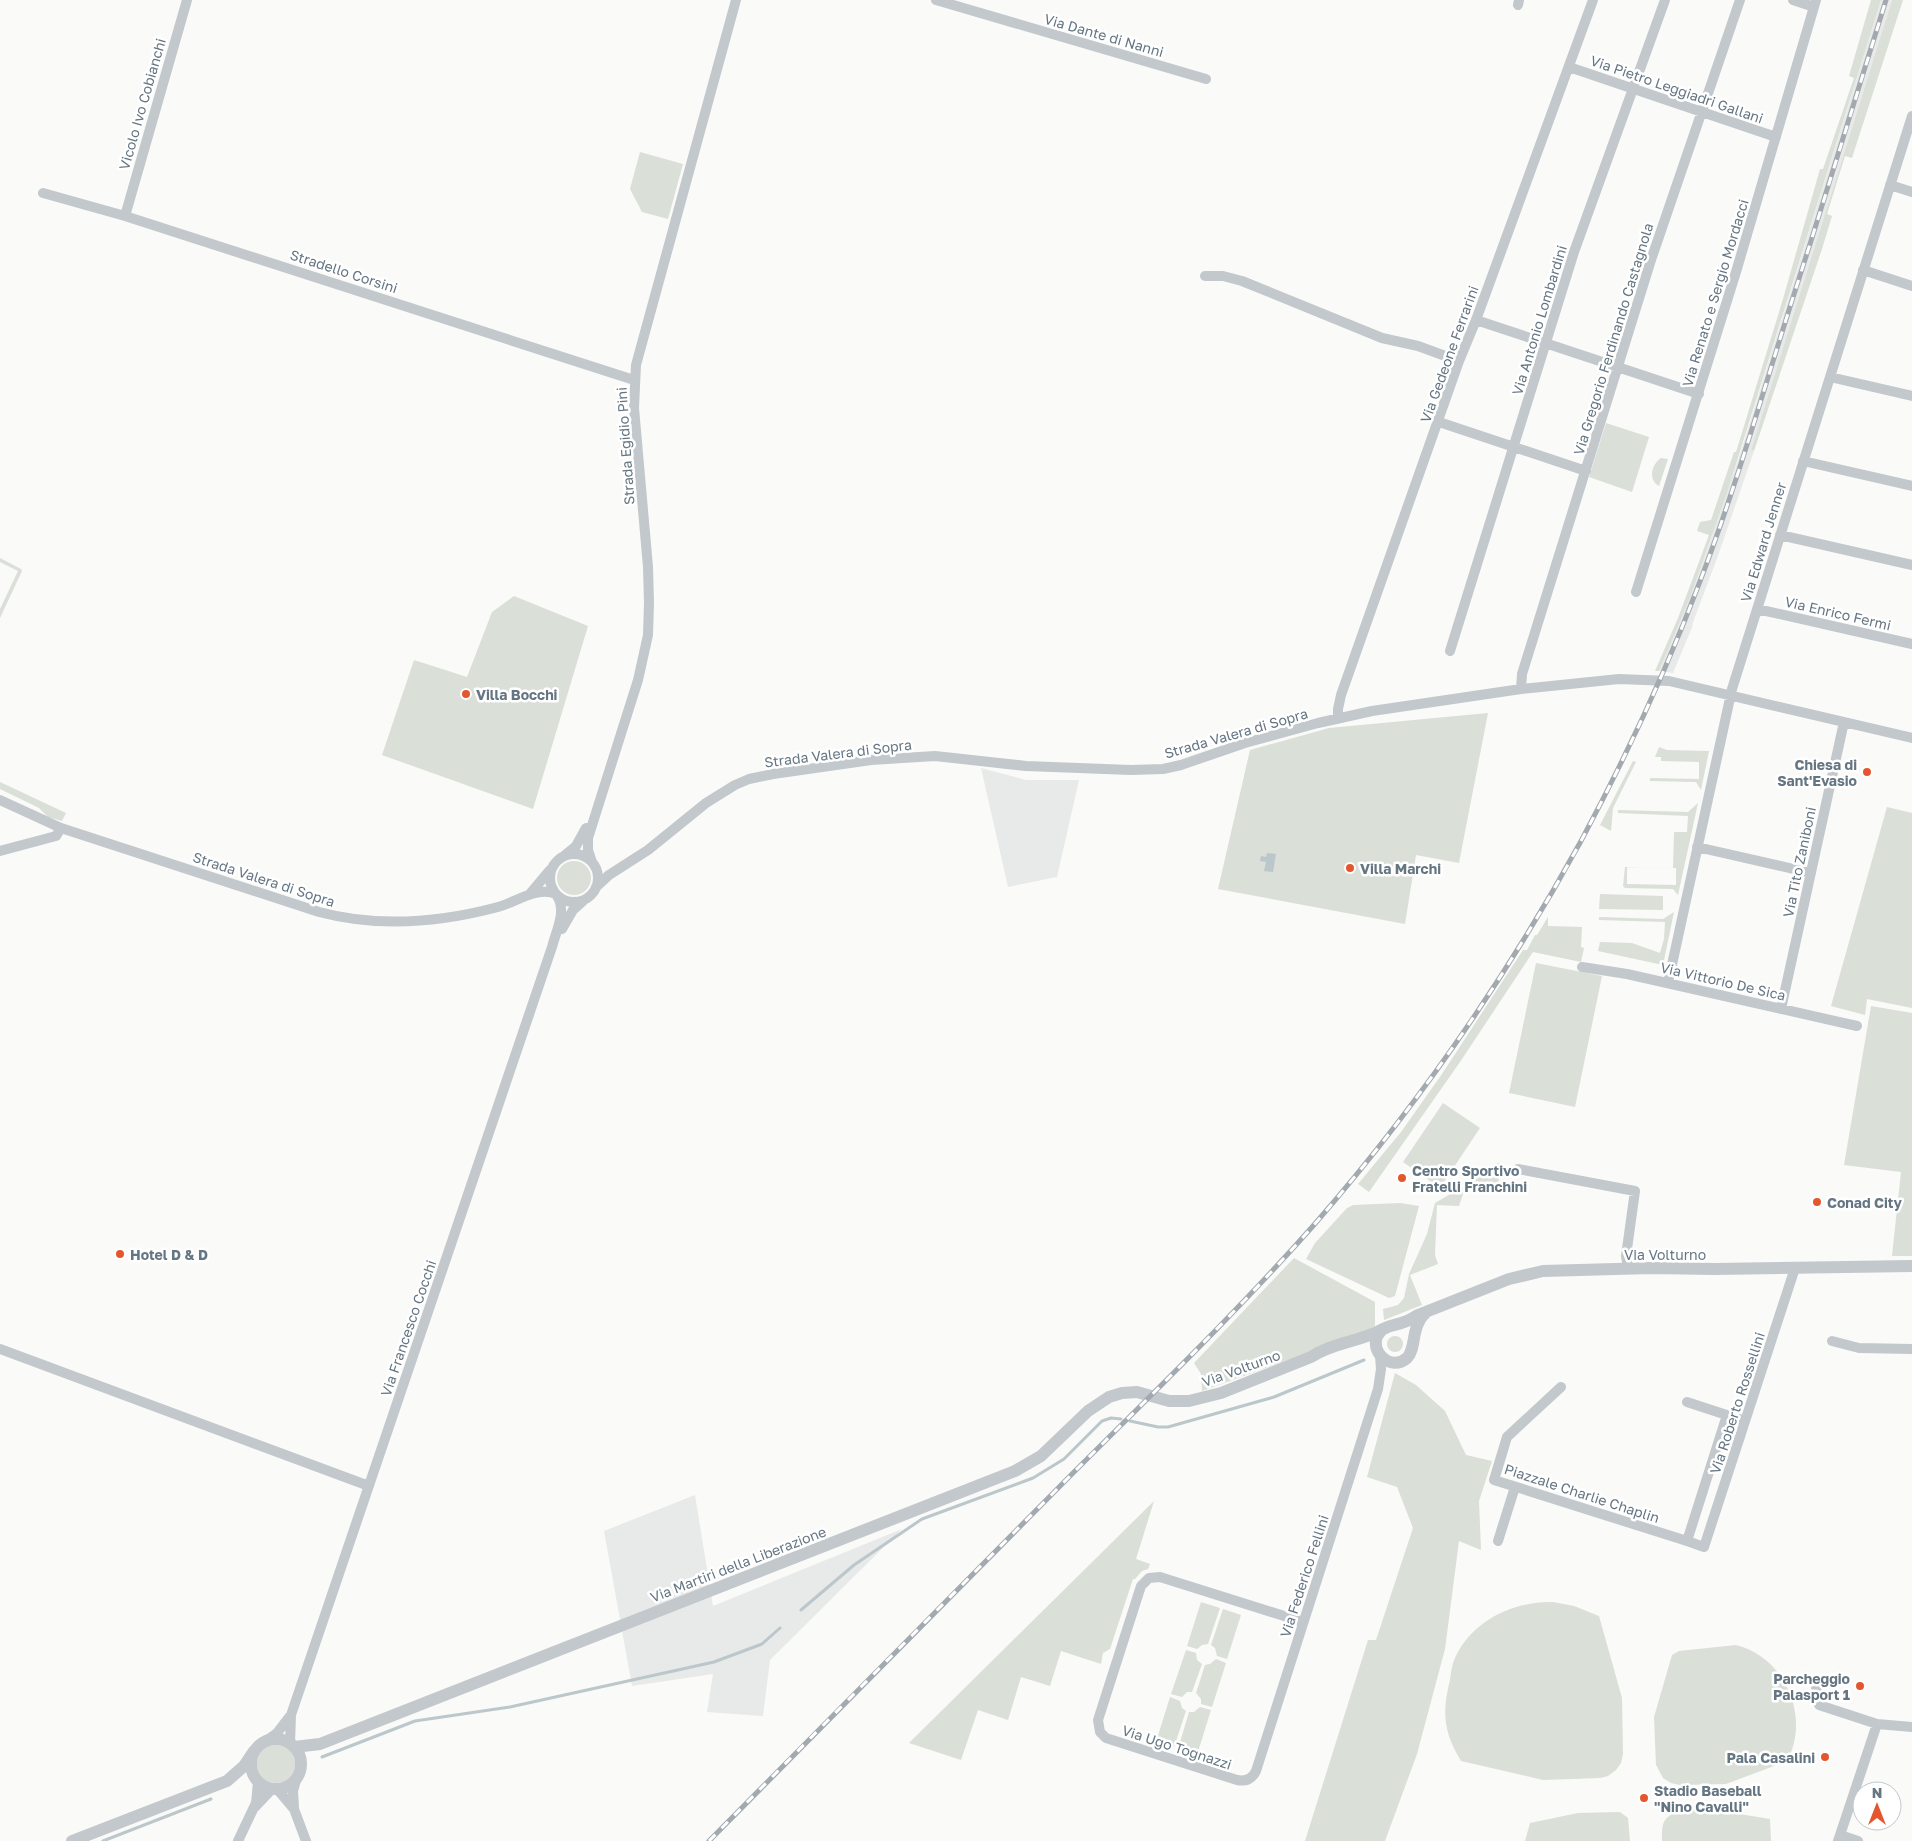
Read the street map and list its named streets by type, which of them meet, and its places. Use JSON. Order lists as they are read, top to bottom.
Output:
{
  "streets": {
    "street": [
      "Via Dante di Nanni",
      "Via Pietro Leggiadri Gallani",
      "Vicolo Ivo Cobianchi",
      "Stradello Corsini",
      "Via Renato e Sergio Mordacci",
      "Via Antonio Lombardini",
      "Via Gregorio Ferdinando Castagnola",
      "Via Gedeone Ferrarini",
      "Strada Egidio Pini",
      "Via Edward Jenner",
      "Via Enrico Fermi",
      "Strada Valera di Sopra",
      "Via Tito Zaniboni",
      "Via Vittorio De Sica",
      "Via Volturno",
      "Via Francesco Cocchi",
      "Via Roberto Rossellini",
      "Piazzale Charlie Chaplin",
      "Via Martiri della Liberazione",
      "Via Federico Fellini",
      "Via Ugo Tognazzi"
    ]
  },
  "crossings": [
    ["Via Pietro Leggiadri Gallani", "Via Renato e Sergio Mordacci"],
    ["Via Pietro Leggiadri Gallani", "Via Antonio Lombardini"],
    ["Via Pietro Leggiadri Gallani", "Via Gregorio Ferdinando Castagnola"],
    ["Via Pietro Leggiadri Gallani", "Via Gedeone Ferrarini"],
    ["Vicolo Ivo Cobianchi", "Stradello Corsini"],
    ["Stradello Corsini", "Strada Egidio Pini"],
    ["Via Gregorio Ferdinando Castagnola", "Strada Valera di Sopra"],
    ["Via Gedeone Ferrarini", "Strada Valera di Sopra"],
    ["Strada Egidio Pini", "Strada Valera di Sopra"],
    ["Strada Egidio Pini", "Via Francesco Cocchi"],
    ["Via Edward Jenner", "Via Enrico Fermi"],
    ["Via Edward Jenner", "Strada Valera di Sopra"],
    ["Via Edward Jenner", "Via Vittorio De Sica"],
    ["Strada Valera di Sopra", "Via Tito Zaniboni"],
    ["Strada Valera di Sopra", "Via Francesco Cocchi"],
    ["Via Tito Zaniboni", "Via Vittorio De Sica"],
    ["Via Volturno", "Via Roberto Rossellini"],
    ["Via Volturno", "Via Martiri della Liberazione"],
    ["Via Volturno", "Via Federico Fellini"],
    ["Via Francesco Cocchi", "Via Martiri della Liberazione"],
    ["Via Roberto Rossellini", "Piazzale Charlie Chaplin"],
    ["Via Federico Fellini", "Via Ugo Tognazzi"]
  ],
  "places": [
    "Villa Bocchi",
    "Chiesa di Sant'Evasio",
    "Villa Marchi",
    "Centro Sportivo Fratelli Franchini",
    "Conad City",
    "Hotel D & D",
    "Parcheggio Palasport 1",
    "Pala Casalini",
    "Stadio Baseball \"Nino Cavalli\""
  ],
  "north": "top"
}
